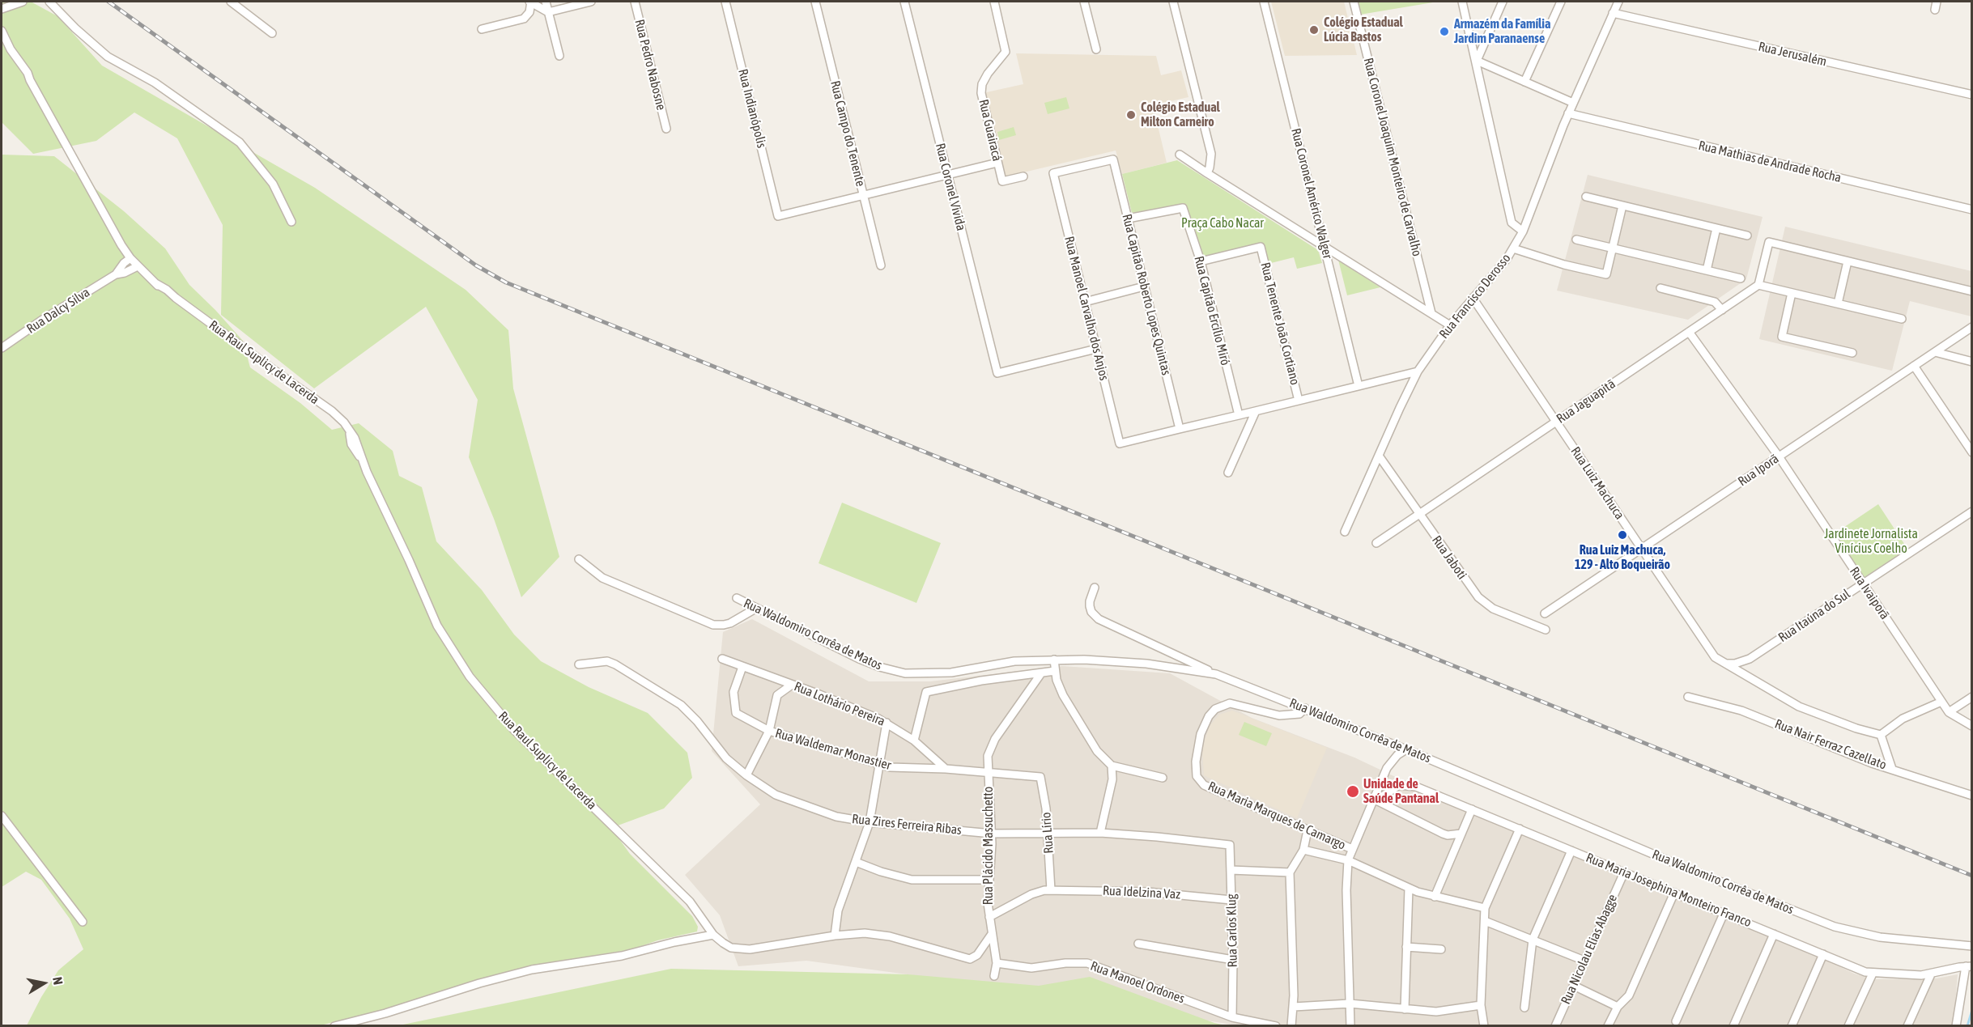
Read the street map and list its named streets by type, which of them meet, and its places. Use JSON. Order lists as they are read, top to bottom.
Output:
{
  "streets": {
    "street": [
      "Rua Jerusalém",
      "Rua Pedro Nabosne",
      "Rua Indianópolis",
      "Rua Guairacá",
      "Rua Campo do Tenente",
      "Rua Coronel Joaquim Monteiro de Carvalho",
      "Rua Mathias de Andrade Rocha",
      "Rua Coronel Vivida",
      "Rua Coronel Américo Walger",
      "Rua Capitão Roberto Lopes Quintas",
      "Rua Francisco Derosso",
      "Rua Manoel Carvalho dos Anjos",
      "Rua Dalcy Silva",
      "Rua Capitão Ercílio Miró",
      "Rua Tenente João Cortiano",
      "Rua Raul Suplicy de Lacerda",
      "Rua Jaguapitã",
      "Rua Iporã",
      "Rua Luiz Machuca",
      "Rua Jaboti",
      "Rua Ivaiporã",
      "Rua Itaúna do Sul",
      "Rua Waldomiro Corrêa de Matos",
      "Rua Lothário Pereira",
      "Rua Nair Ferraz Cazellato",
      "Rua Waldemar Monastier",
      "Rua Maria Marques de Camargo",
      "Rua Zires Ferreira Ribas",
      "Rua Lírio",
      "Rua Plácido Massuchetto",
      "Rua Maria Josephina Monteiro Franco",
      "Rua Idelzina Vaz",
      "Rua Carlos Klug",
      "Rua Nicolau Elias Abagge",
      "Rua Manoel Ordones"
    ]
  },
  "crossings": [
    ["Rua Jerusalém", "Rua Francisco Derosso"],
    ["Rua Indianópolis", "Rua Campo do Tenente"],
    ["Rua Mathias de Andrade Rocha", "Rua Francisco Derosso"],
    ["Rua Coronel Vivida", "Rua Manoel Carvalho dos Anjos"],
    ["Rua Capitão Roberto Lopes Quintas", "Rua Manoel Carvalho dos Anjos"],
    ["Rua Capitão Roberto Lopes Quintas", "Rua Capitão Ercílio Miró"],
    ["Rua Francisco Derosso", "Rua Luiz Machuca"],
    ["Rua Francisco Derosso", "Rua Jaboti"],
    ["Rua Dalcy Silva", "Rua Raul Suplicy de Lacerda"],
    ["Rua Capitão Ercílio Miró", "Rua Tenente João Cortiano"],
    ["Rua Jaguapitã", "Rua Luiz Machuca"],
    ["Rua Jaguapitã", "Rua Jaboti"],
    ["Rua Jaguapitã", "Rua Ivaiporã"],
    ["Rua Iporã", "Rua Luiz Machuca"],
    ["Rua Iporã", "Rua Ivaiporã"],
    ["Rua Luiz Machuca", "Rua Itaúna do Sul"],
    ["Rua Ivaiporã", "Rua Itaúna do Sul"],
    ["Rua Waldomiro Corrêa de Matos", "Rua Maria Marques de Camargo"],
    ["Rua Lothário Pereira", "Rua Waldemar Monastier"],
    ["Rua Waldemar Monastier", "Rua Lírio"],
    ["Rua Waldemar Monastier", "Rua Plácido Massuchetto"],
    ["Rua Zires Ferreira Ribas", "Rua Lírio"],
    ["Rua Zires Ferreira Ribas", "Rua Plácido Massuchetto"],
    ["Rua Zires Ferreira Ribas", "Rua Carlos Klug"],
    ["Rua Lírio", "Rua Idelzina Vaz"],
    ["Rua Plácido Massuchetto", "Rua Idelzina Vaz"],
    ["Rua Plácido Massuchetto", "Rua Manoel Ordones"],
    ["Rua Maria Josephina Monteiro Franco", "Rua Nicolau Elias Abagge"],
    ["Rua Idelzina Vaz", "Rua Carlos Klug"],
    ["Rua Carlos Klug", "Rua Manoel Ordones"]
  ],
  "parks": ["Praça Cabo Nacar", "Jardinete Jornalista Vinícius Coelho"],
  "places": [
    "Colégio Estadual Lúcia Bastos",
    "Armazém da Família Jardim Paranaense",
    "Colégio Estadual Milton Carneiro",
    "Rua Luiz Machuca, 129 - Alto Boqueirão",
    "Unidade de Saúde Pantanal"
  ],
  "north": "right"
}
